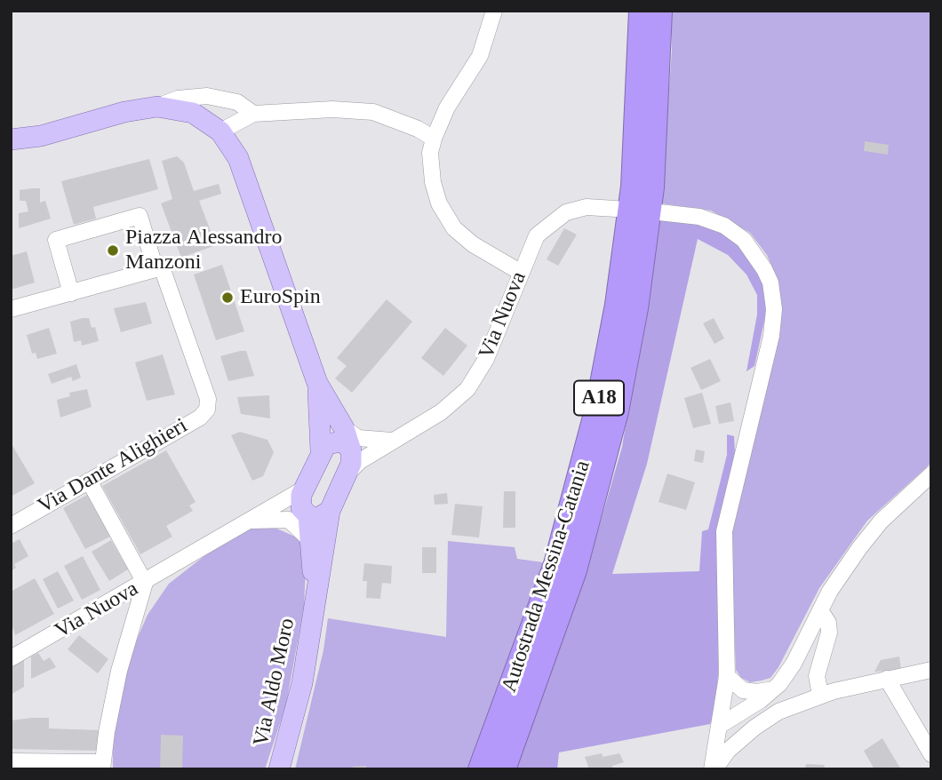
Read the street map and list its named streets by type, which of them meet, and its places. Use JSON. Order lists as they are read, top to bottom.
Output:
{
  "streets": {
    "highway": ["A18", "Autostrada Messina-Catania"],
    "main road": ["Via Aldo Moro"],
    "street": ["Via Nuova", "Via Dante Alighieri"]
  },
  "places": ["Piazza Alessandro Manzoni", "EuroSpin"]
}
